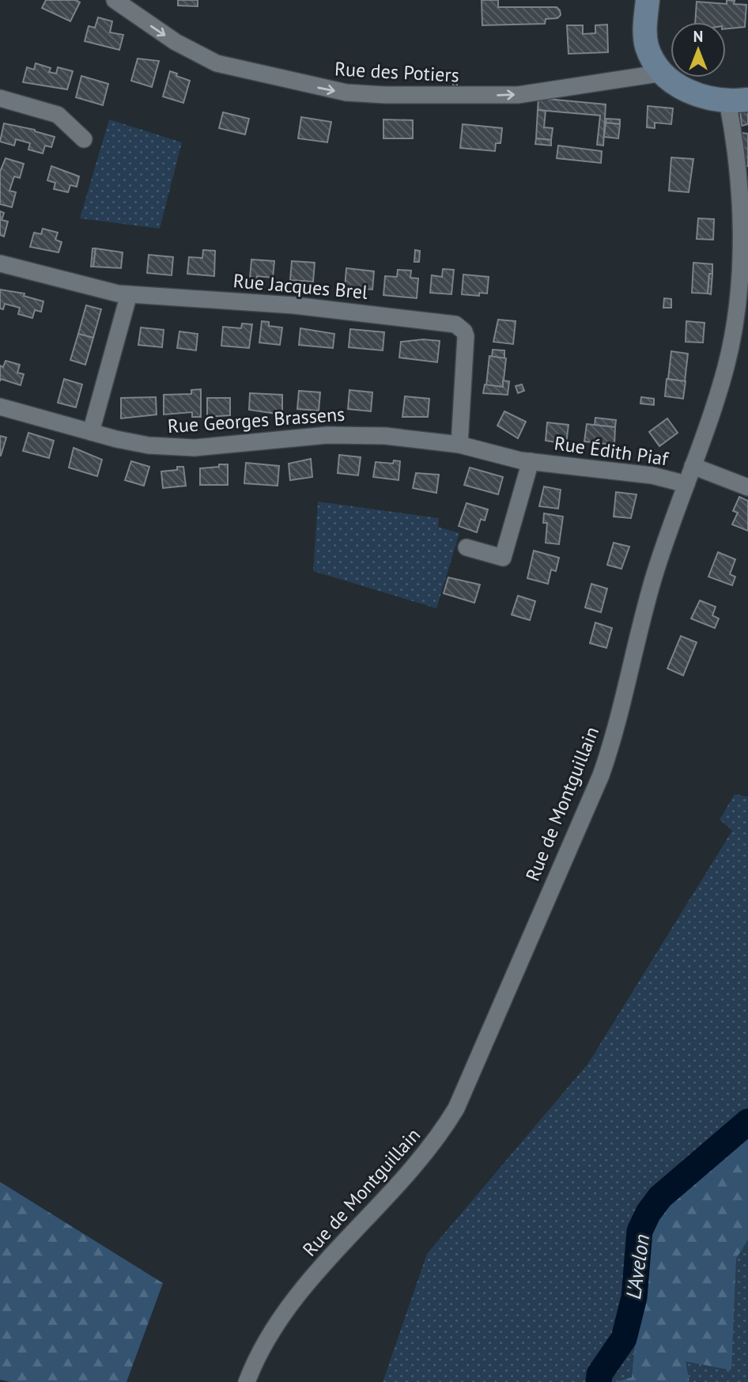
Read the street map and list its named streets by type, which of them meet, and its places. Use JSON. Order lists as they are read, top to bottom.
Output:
{
  "streets": {
    "street": [
      "Rue des Potiers",
      "Rue Jacques Brel",
      "Rue Georges Brassens",
      "Rue Édith Piaf",
      "Rue de Montguillain"
    ]
  },
  "crossings": [
    ["Rue Jacques Brel", "Rue Georges Brassens"],
    ["Rue Jacques Brel", "Rue Édith Piaf"],
    ["Rue Georges Brassens", "Rue Édith Piaf"],
    ["Rue Édith Piaf", "Rue de Montguillain"]
  ],
  "one_way": ["Rue des Potiers"],
  "water": ["L'Avelon"],
  "north": "top"
}
